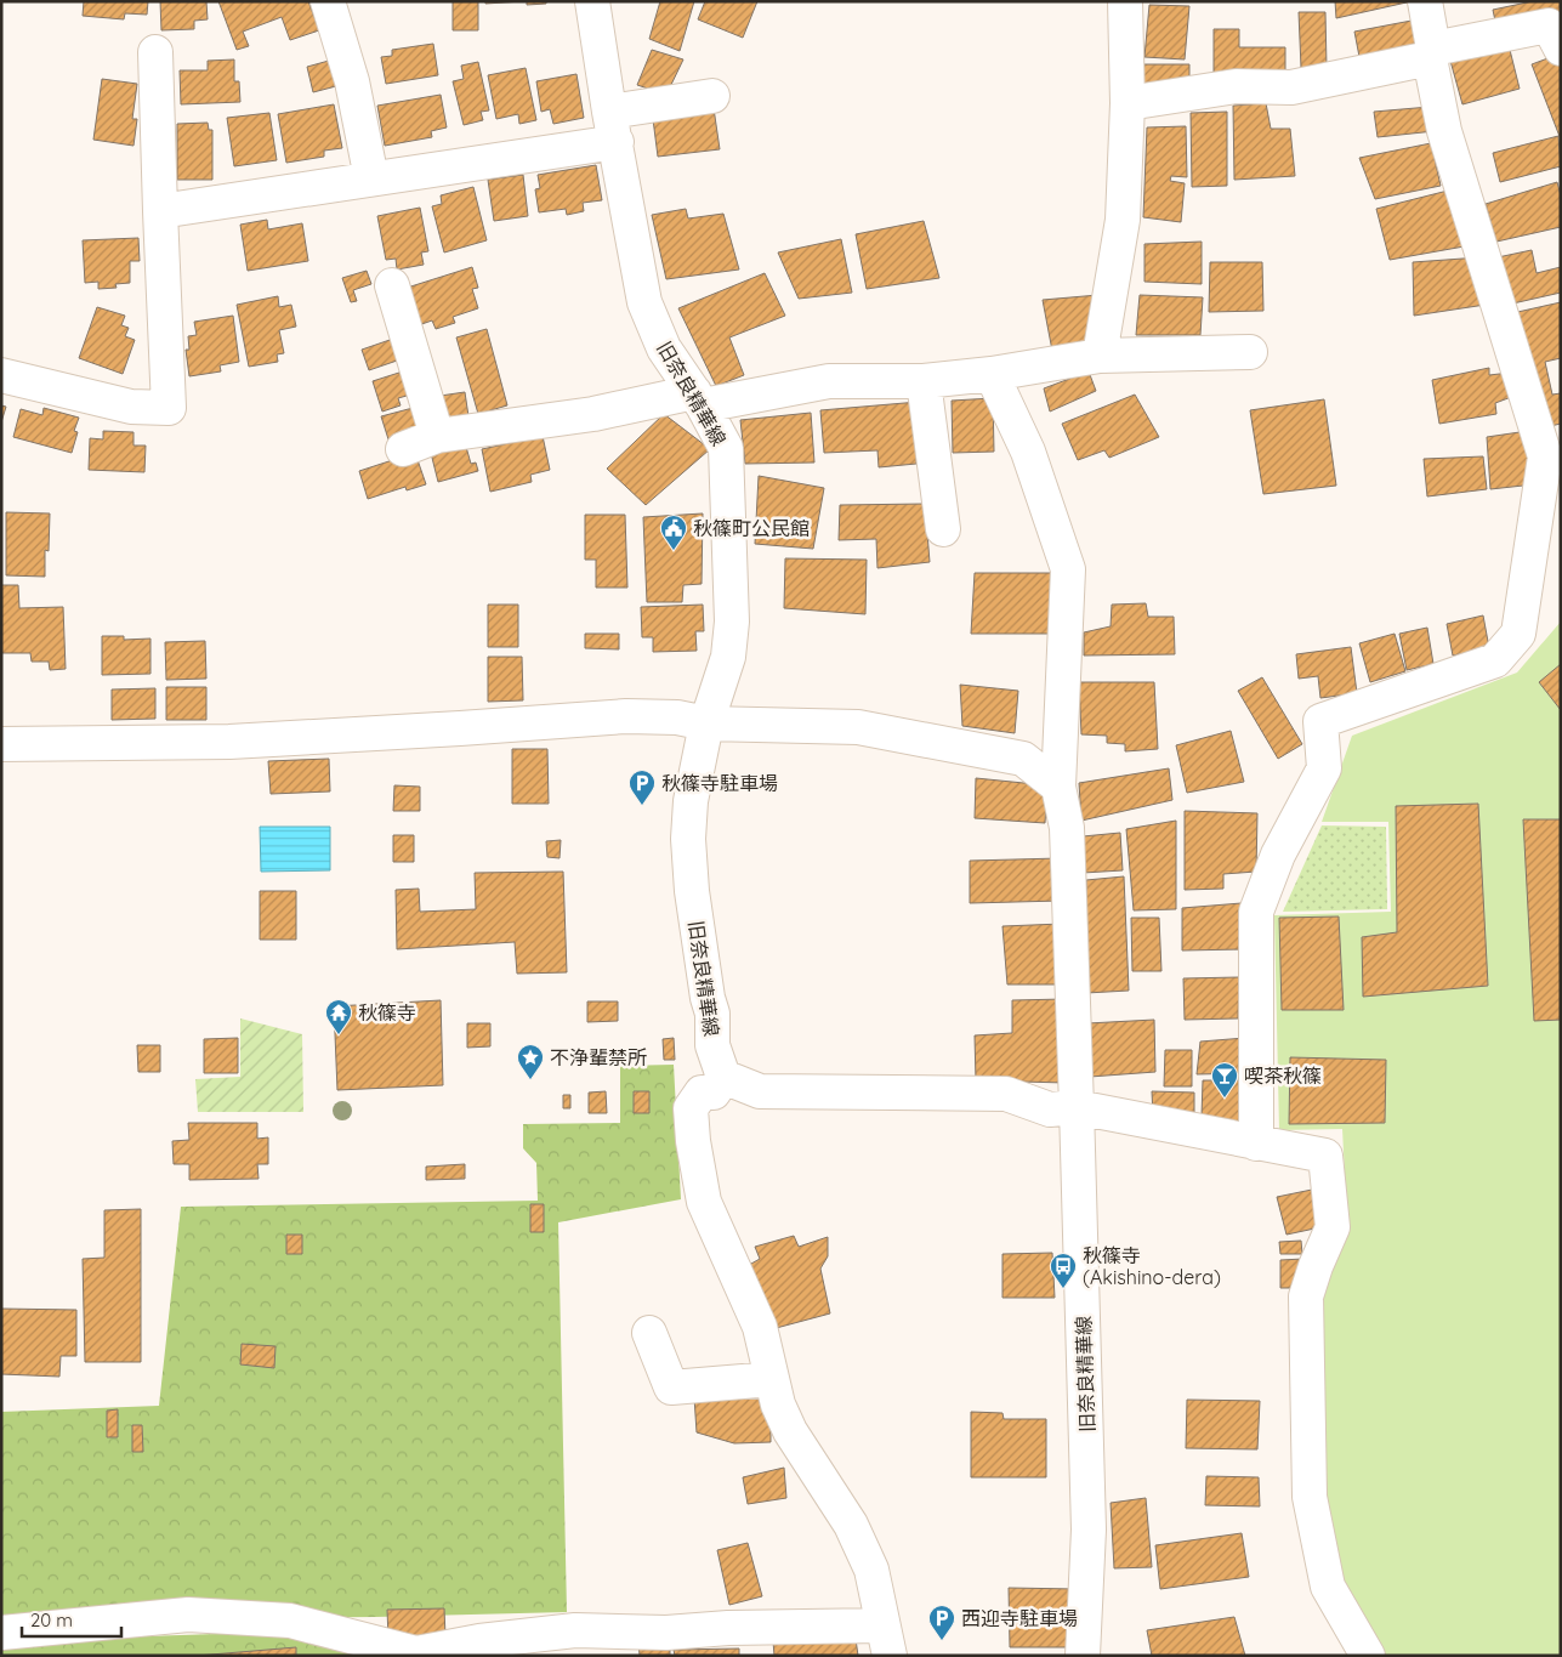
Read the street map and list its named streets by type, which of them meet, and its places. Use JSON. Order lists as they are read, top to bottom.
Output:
{
  "streets": {
    "street": ["旧奈良精華線"]
  },
  "places": {
    "public building": ["秋篠町公民館"],
    "parking": ["秋篠寺駐車場", "西迎寺駐車場"],
    "temple": ["秋篠寺"],
    "place": ["不浄輩禁所"],
    "bar": ["喫茶秋篠"],
    "bus stop": ["秋篠寺 (Akishino-dera)"]
  },
  "scale_bar": "20 m"
}
